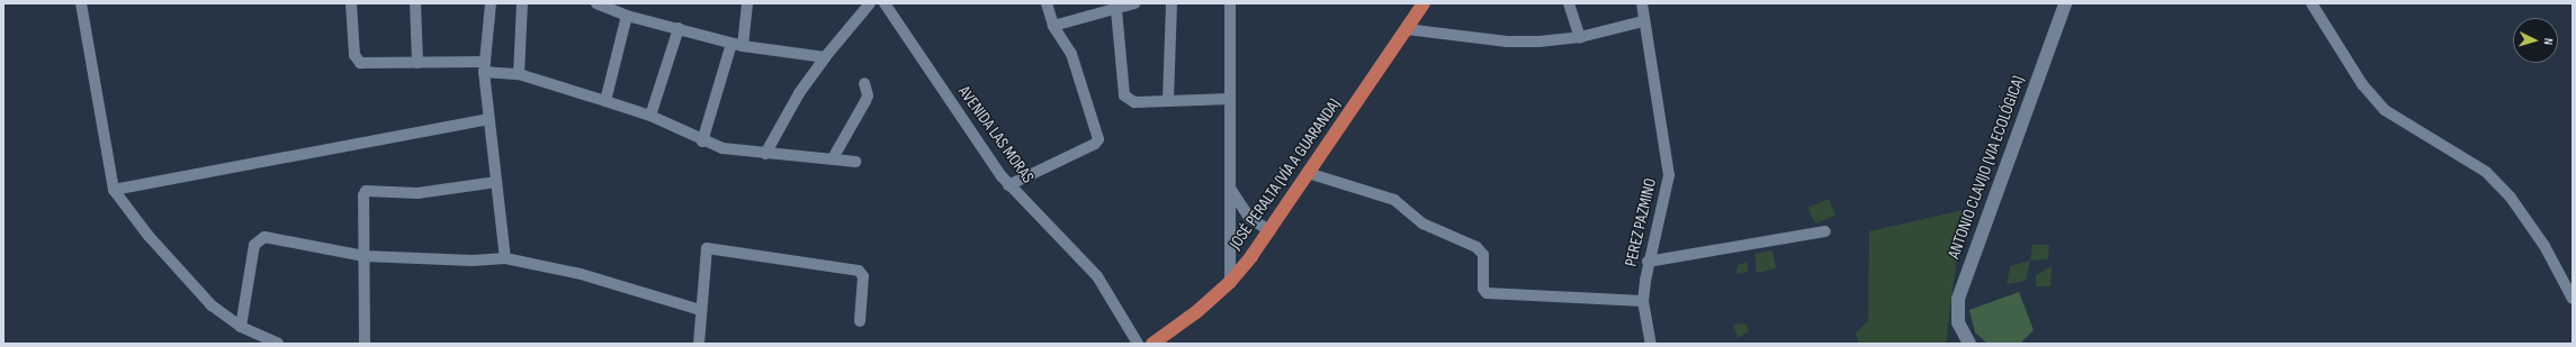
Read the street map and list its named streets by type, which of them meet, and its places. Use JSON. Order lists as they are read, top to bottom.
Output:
{
  "streets": {
    "highway": ["JOSÉ PERALTA (VÍA A GUARANDA)"],
    "main road": ["ANTONIO CLAVIJO (VIA ECOLÓGICA)"],
    "street": ["AVENIDA LAS MORAS", "PEREZ PAZMINO"]
  },
  "north": "right"
}
